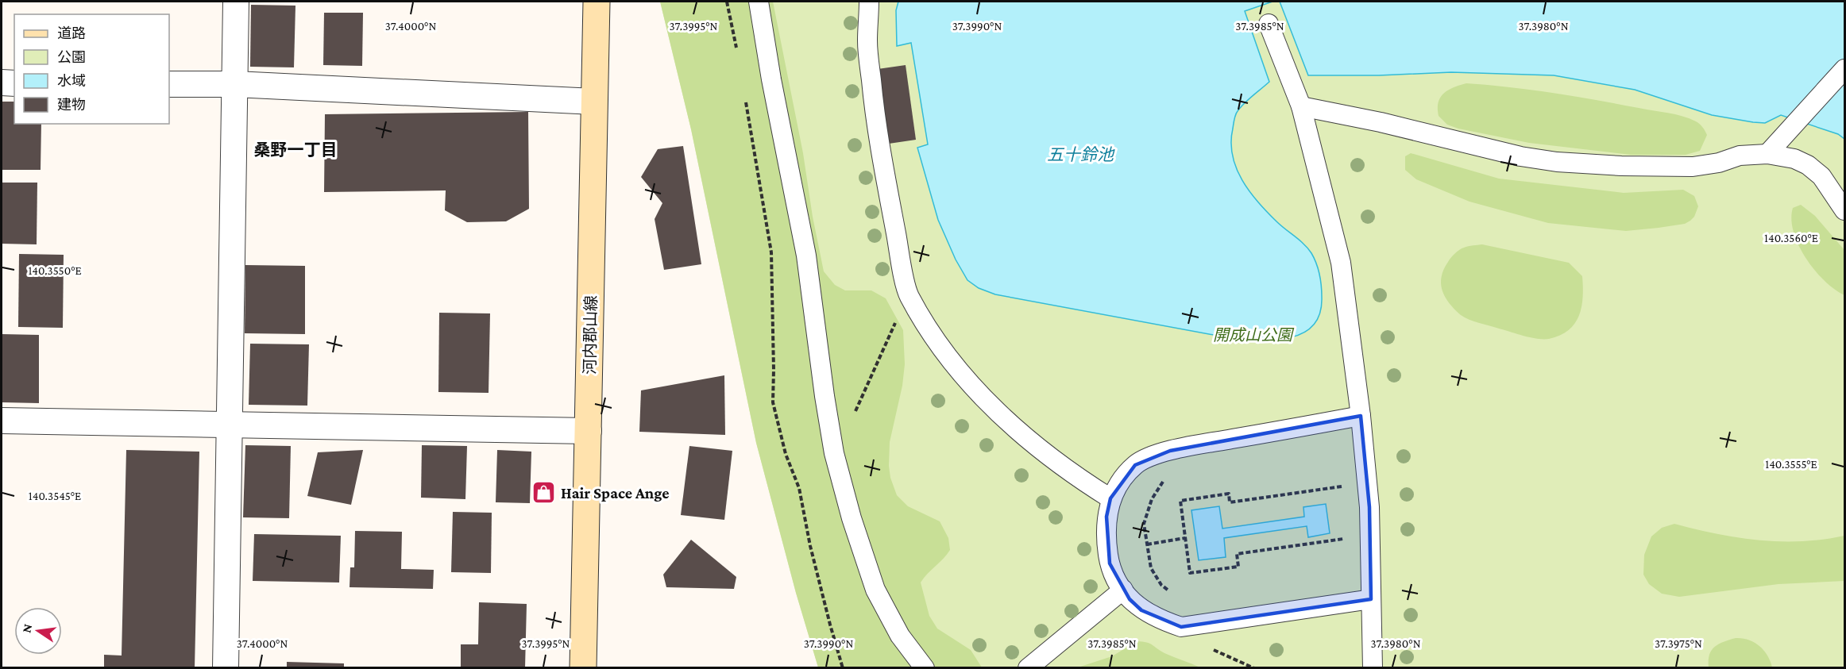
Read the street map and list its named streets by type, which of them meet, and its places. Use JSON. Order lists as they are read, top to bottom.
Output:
{
  "streets": {
    "main road": ["河内郡山線"]
  },
  "districts": ["桑野一丁目"],
  "water": ["五十鈴池"],
  "parks": ["開成山公園"],
  "places": {
    "shop": ["Hair Space Ange"]
  },
  "legend": [
    "道路",
    "公園",
    "水域",
    "建物"
  ],
  "north": "left",
  "coordinates": [
    "37.4000°N",
    "37.3995°N",
    "37.3990°N",
    "37.3985°N",
    "37.3980°N",
    "140.3560°E",
    "140.3550°E",
    "140.3555°E",
    "140.3545°E",
    "37.3975°N"
  ]
}
